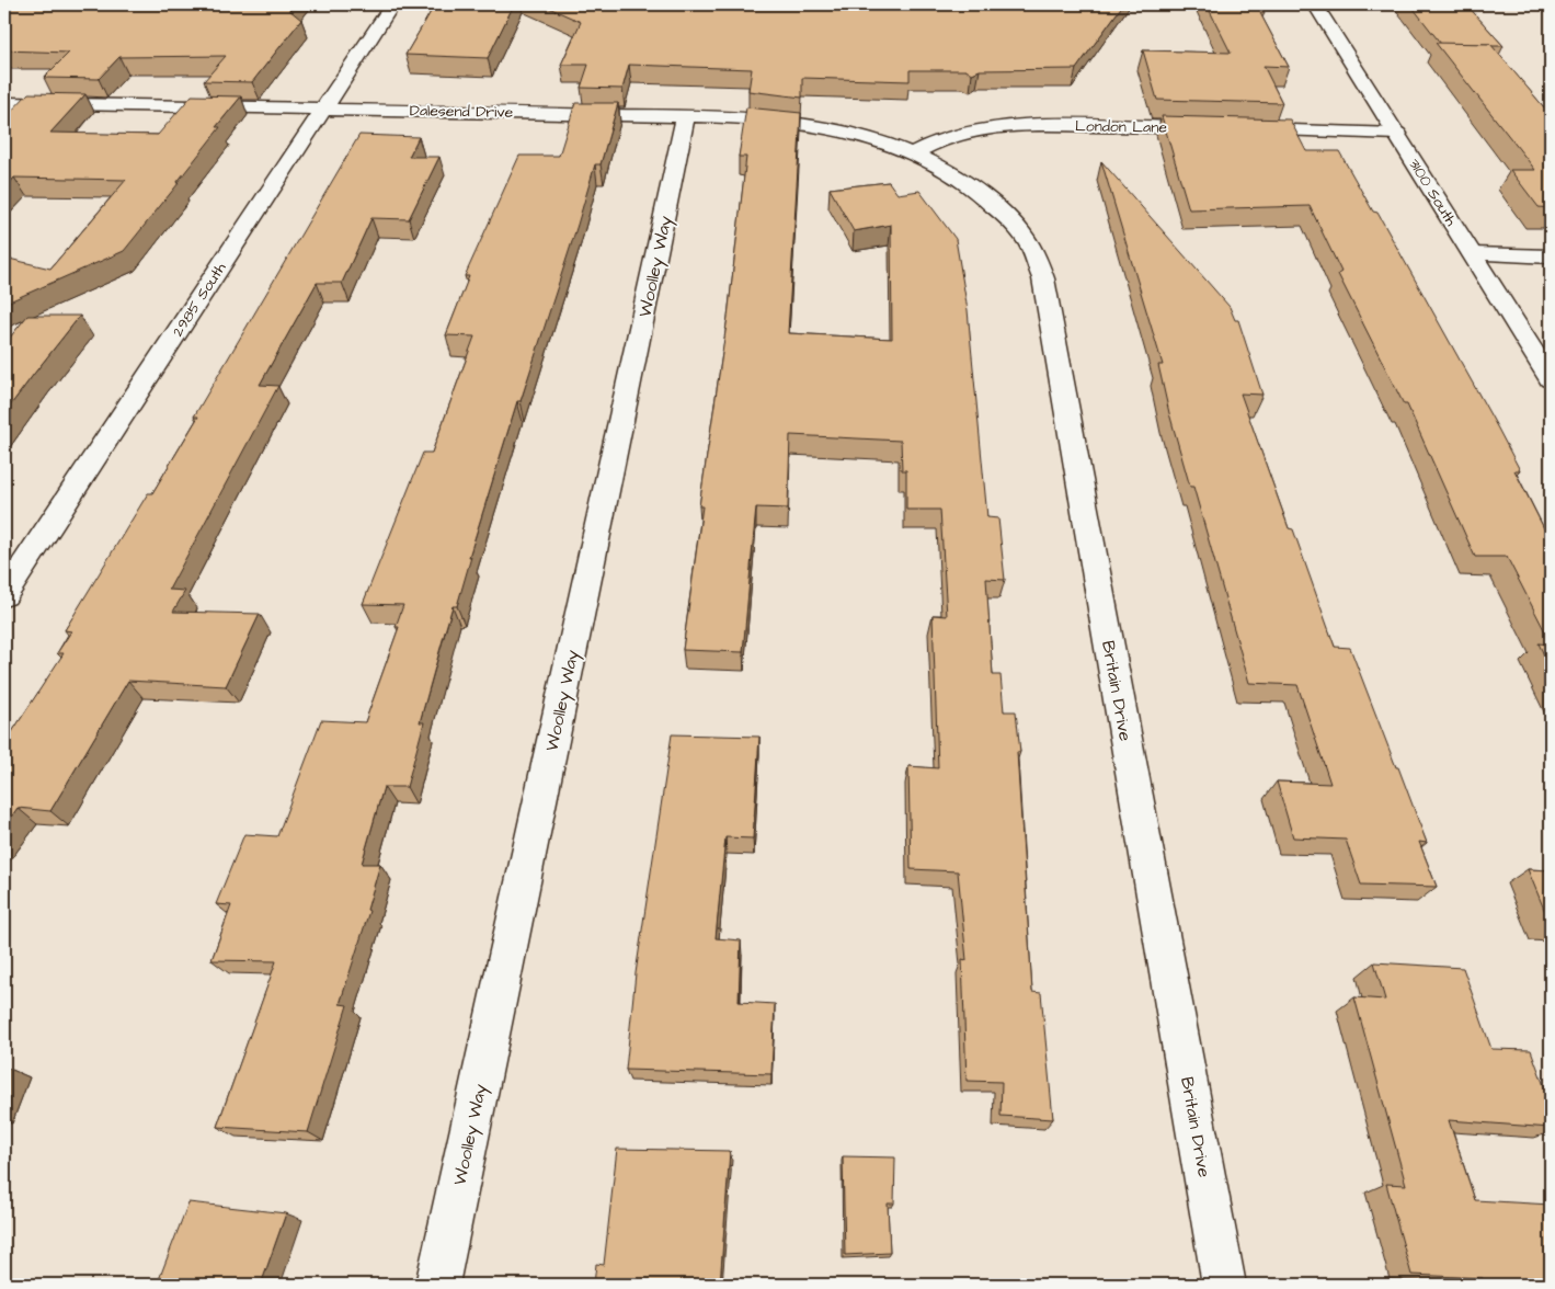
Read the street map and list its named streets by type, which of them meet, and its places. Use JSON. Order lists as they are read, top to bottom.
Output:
{
  "streets": {
    "street": [
      "Dalesend Drive",
      "London Lane",
      "3100 South",
      "Woolley Way",
      "2985 South",
      "Britain Drive"
    ]
  },
  "crossings": [
    ["Dalesend Drive", "London Lane"],
    ["Dalesend Drive", "Woolley Way"],
    ["Dalesend Drive", "2985 South"],
    ["Dalesend Drive", "Britain Drive"],
    ["London Lane", "Britain Drive"]
  ]
}
